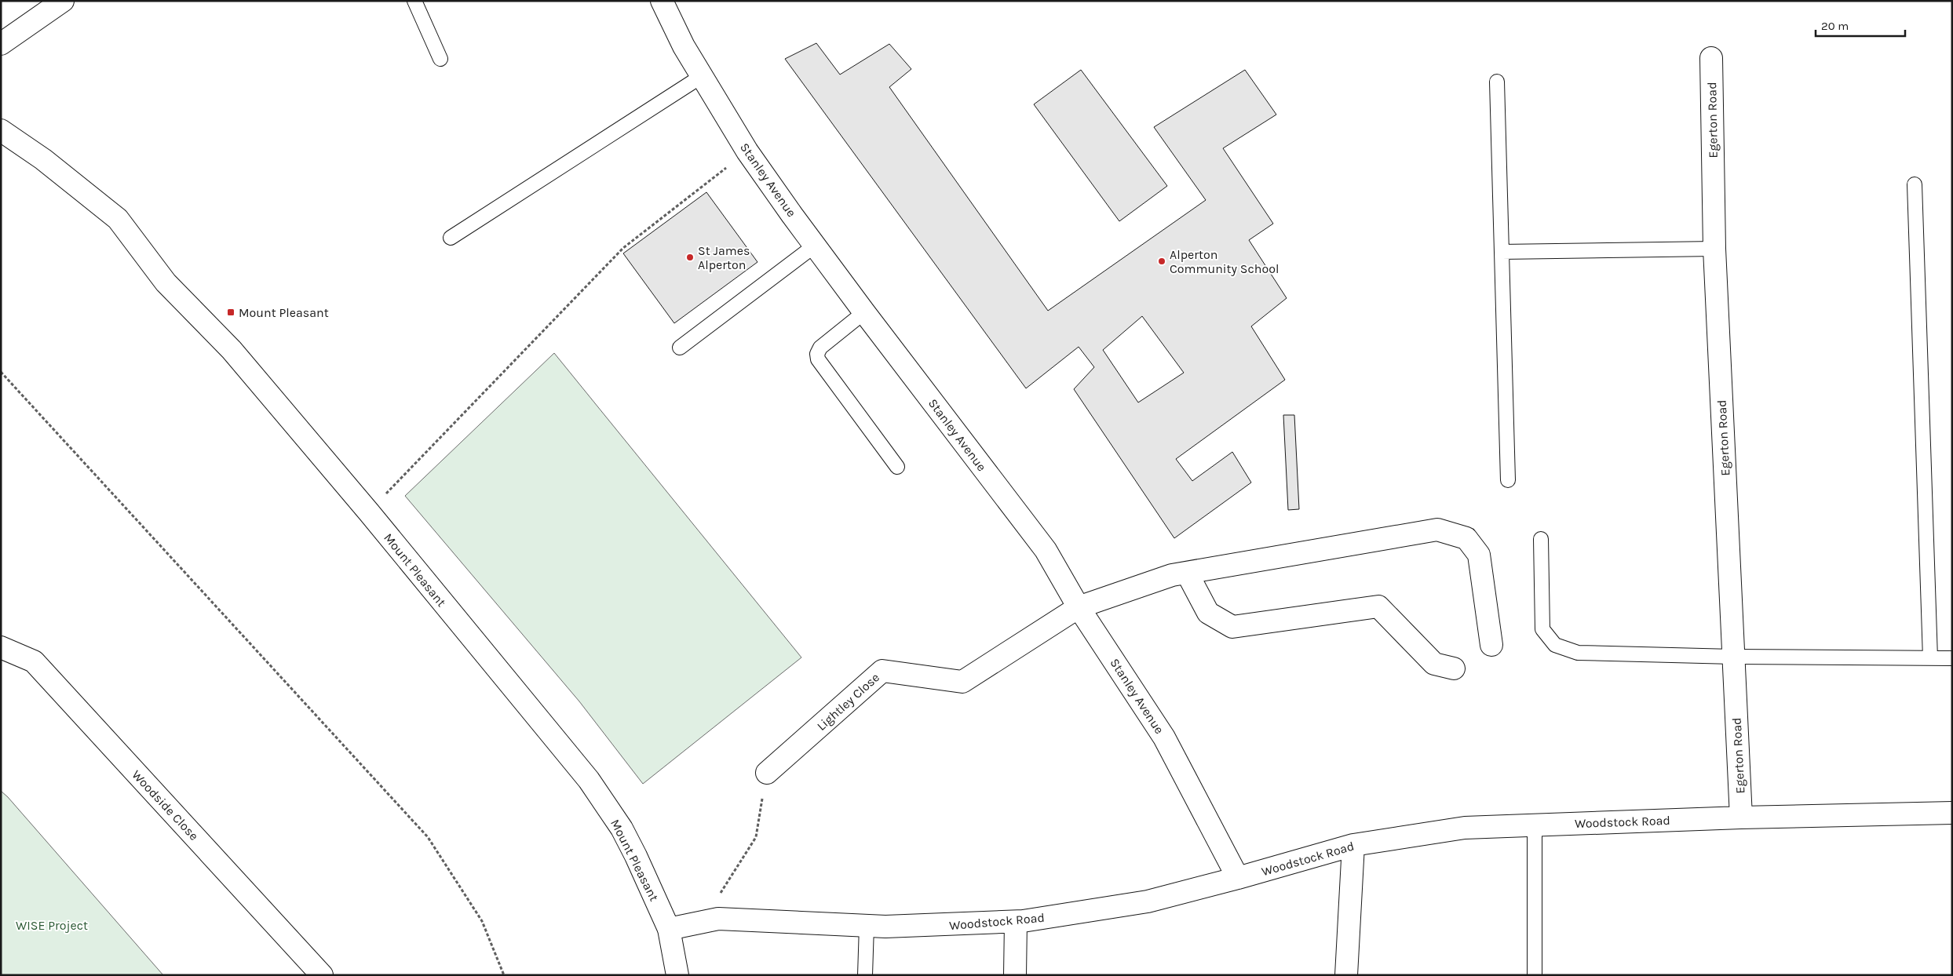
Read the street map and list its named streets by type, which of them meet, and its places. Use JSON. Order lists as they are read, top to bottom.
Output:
{
  "streets": {
    "street": [
      "Egerton Road",
      "Stanley Avenue",
      "Mount Pleasant",
      "Lightley Close",
      "Woodside Close",
      "Woodstock Road"
    ]
  },
  "crossings": [
    ["Egerton Road", "Woodstock Road"],
    ["Stanley Avenue", "Lightley Close"],
    ["Stanley Avenue", "Woodstock Road"],
    ["Mount Pleasant", "Woodstock Road"]
  ],
  "parks": ["WISE Project"],
  "places": {
    "other": ["St James Alperton", "Alperton Community School"],
    "transit": ["Mount Pleasant"]
  },
  "scale_bar": "20 m"
}
